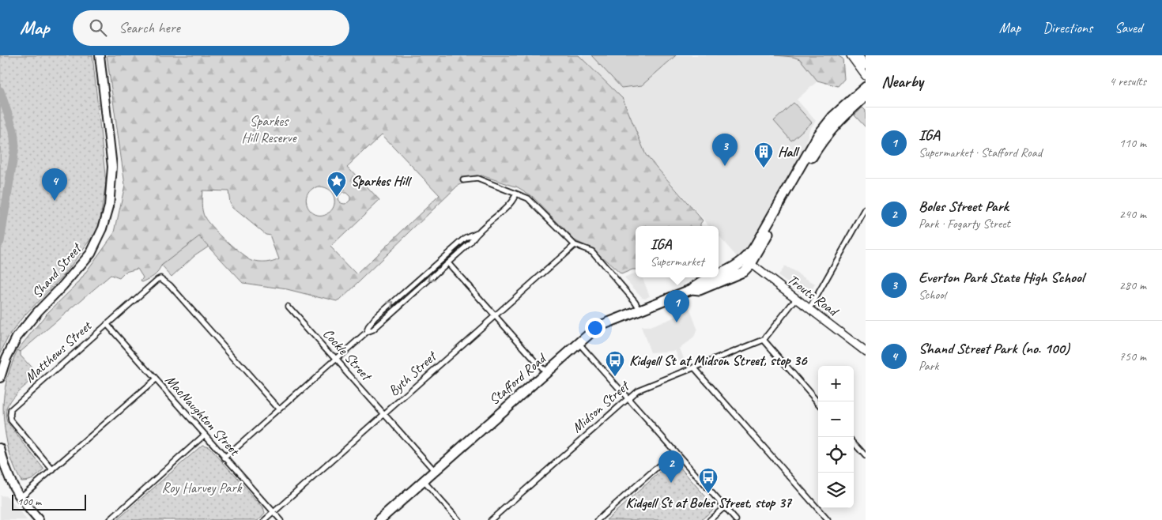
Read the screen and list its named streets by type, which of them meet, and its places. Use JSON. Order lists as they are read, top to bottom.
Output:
{
  "streets": {
    "highway": ["Stafford Road"],
    "main road": ["Shand Street"],
    "street": [
      "Trouts Road",
      "Matthews Street",
      "Cockle Street",
      "Byth Street",
      "Midson Street",
      "MacNaughton Street"
    ]
  },
  "crossings": [
    ["Trouts Road", "Stafford Road"],
    ["Matthews Street", "MacNaughton Street"],
    ["Cockle Street", "Byth Street"],
    ["Cockle Street", "Stafford Road"],
    ["Byth Street", "MacNaughton Street"]
  ],
  "parks": ["Sparkes Hill Reserve", "Roy Harvey Park"],
  "places": {
    "building": ["Hall"],
    "place": ["Sparkes Hill"],
    "bus stop": ["Kidgell St at Midson Street, stop 36", "Kidgell St at Boles Street, stop 37"]
  },
  "scale_bar": "100 m",
  "page": {
    "header": "Map",
    "search": "Search here",
    "nav": ["Map", "Directions", "Saved"],
    "heading": ["Nearby", "4 results"],
    "list": [
      {
        "mark": "1",
        "name": "IGA",
        "note": "Supermarket · Stafford Road",
        "value": "110 m"
      },
      {
        "mark": "2",
        "name": "Boles Street Park",
        "note": "Park · Fogarty Street",
        "value": "240 m"
      },
      {
        "mark": "3",
        "name": "Everton Park State High School",
        "note": "School",
        "value": "280 m"
      },
      {
        "mark": "4",
        "name": "Shand Street Park (no. 100)",
        "note": "Park",
        "value": "750 m"
      }
    ],
    "pins": [
      "3",
      "4",
      "1",
      "2"
    ],
    "popup": ["IGA", "Supermarket"],
    "map_buttons": ["+", "−"],
    "scale": "100 m"
  }
}
